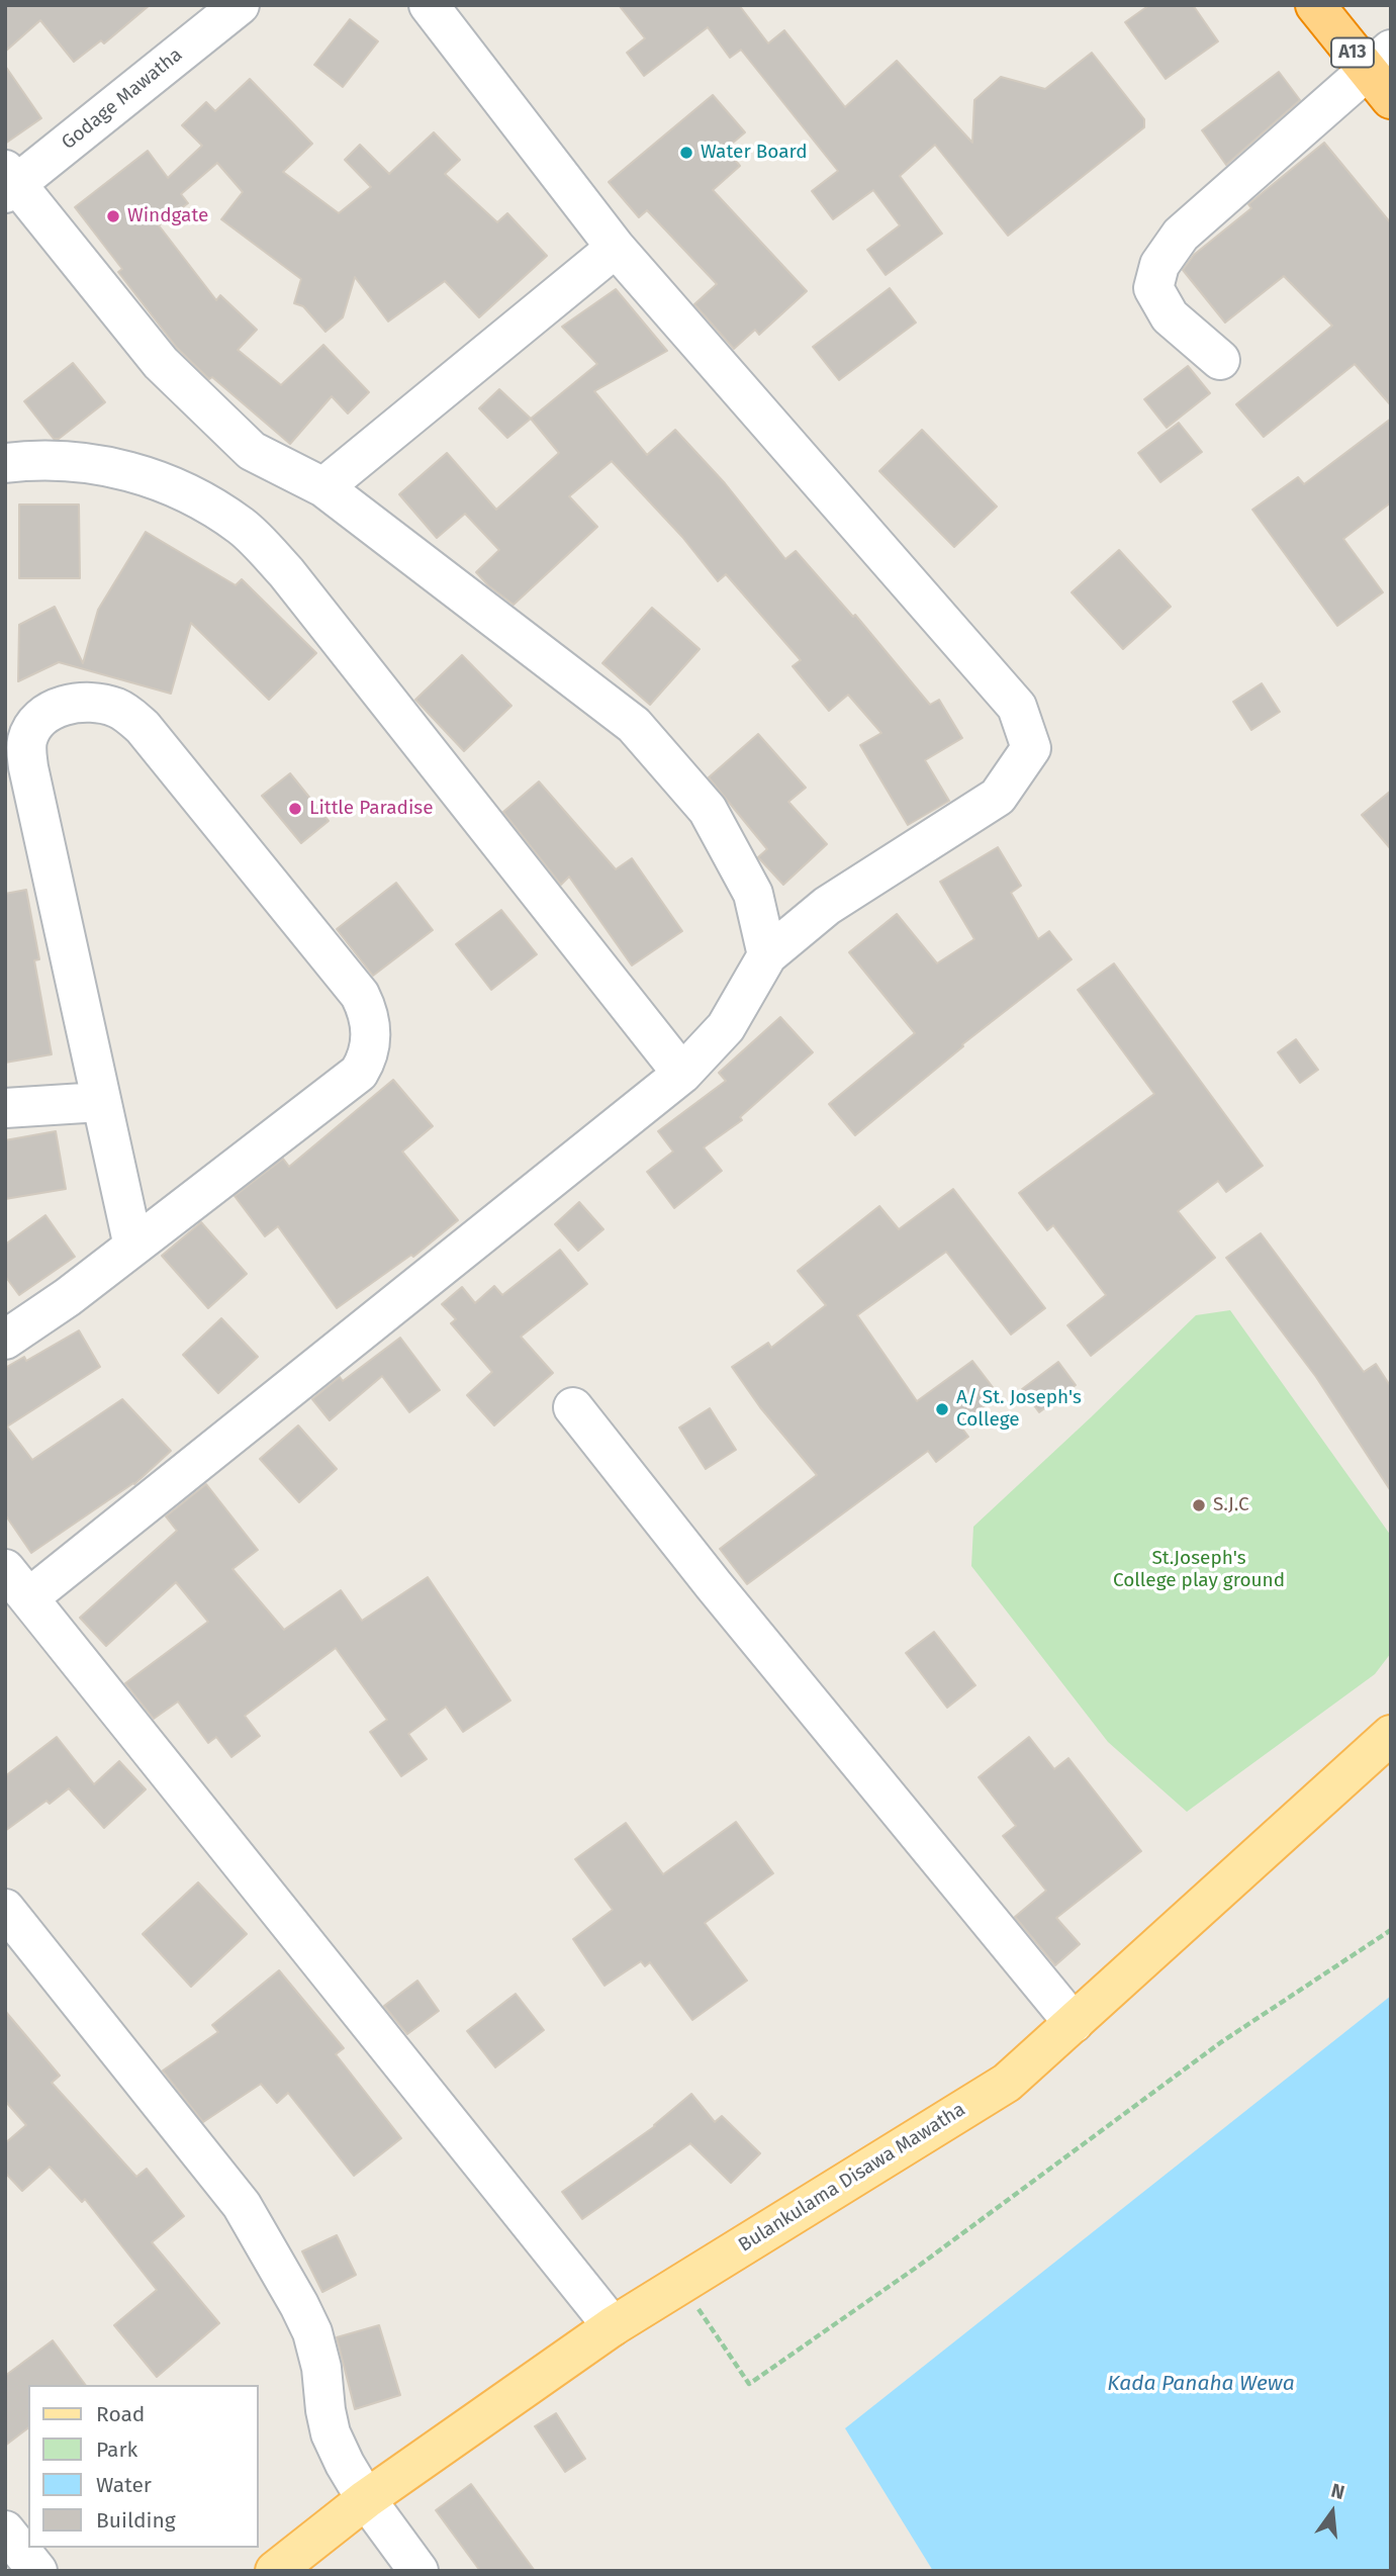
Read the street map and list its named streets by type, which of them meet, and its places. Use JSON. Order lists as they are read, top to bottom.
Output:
{
  "streets": {
    "highway": ["A13"],
    "main road": ["Bulankulama Disawa Mawatha"],
    "street": ["Godage Mawatha"]
  },
  "water": ["Kada Panaha Wewa"],
  "parks": ["St.Joseph's College play ground"],
  "places": [
    "Water Board",
    "Windgate",
    "Little Paradise",
    "A/ St. Joseph's College",
    "S.J.C"
  ],
  "legend": [
    "Road",
    "Park",
    "Water",
    "Building"
  ],
  "north": "top"
}
